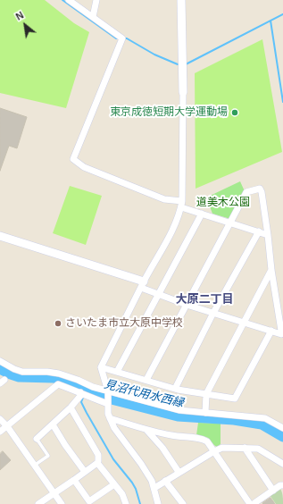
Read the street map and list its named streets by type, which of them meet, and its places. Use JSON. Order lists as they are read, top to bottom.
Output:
{
  "districts": ["大原二丁目"],
  "water": ["見沼代用水西縁"],
  "parks": ["道美木公園"],
  "places": ["東京成徳短期大学運動場", "さいたま市立大原中学校"],
  "north": "top left"
}
